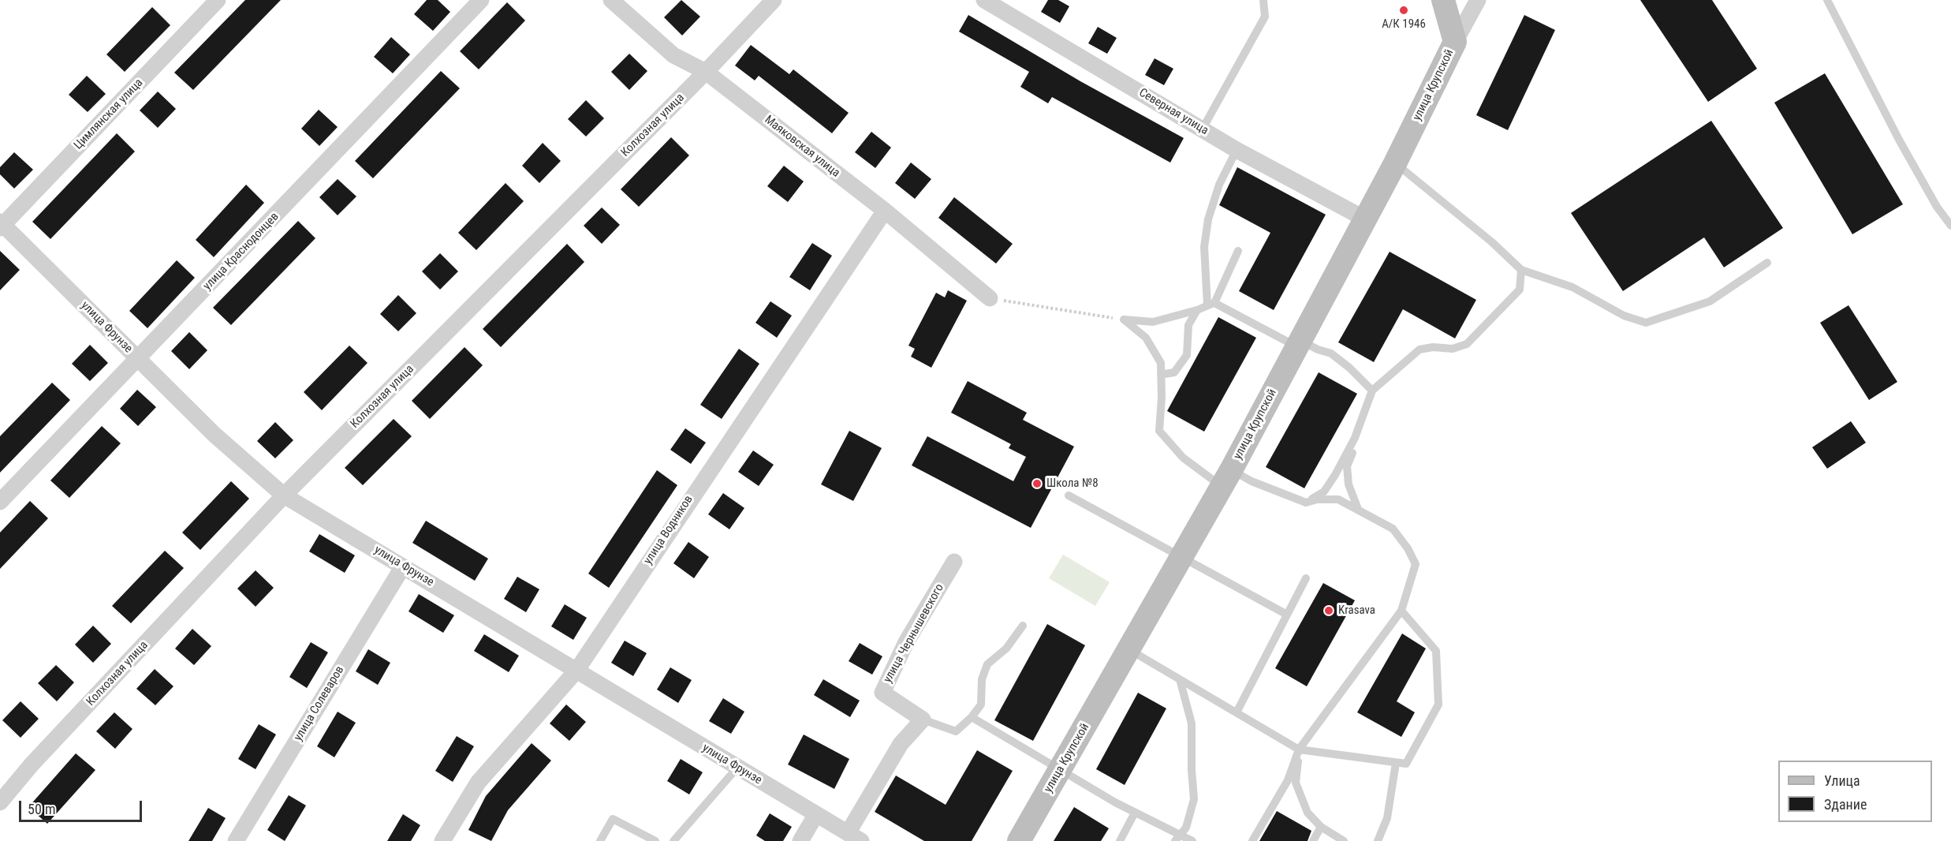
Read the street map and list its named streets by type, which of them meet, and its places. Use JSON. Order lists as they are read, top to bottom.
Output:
{
  "streets": {
    "street": [
      "улица Крупской",
      "Северная улица",
      "Цимлянская улица",
      "Колхозная улица",
      "Маяковская улица",
      "улица Краснодонцев",
      "улица Фрунзе",
      "улица Водников",
      "улица Чернышевского",
      "улица Солеваров"
    ]
  },
  "crossings": [
    ["улица Крупской", "Северная улица"],
    ["Цимлянская улица", "улица Фрунзе"],
    ["Колхозная улица", "Маяковская улица"],
    ["Колхозная улица", "улица Фрунзе"],
    ["Маяковская улица", "улица Водников"],
    ["улица Краснодонцев", "улица Фрунзе"],
    ["улица Фрунзе", "улица Водников"],
    ["улица Фрунзе", "улица Солеваров"]
  ],
  "places": ["А/К 1946", "Школа №8", "Krasava"],
  "legend": ["Улица", "Здание"],
  "scale_bar": "50 m"
}
